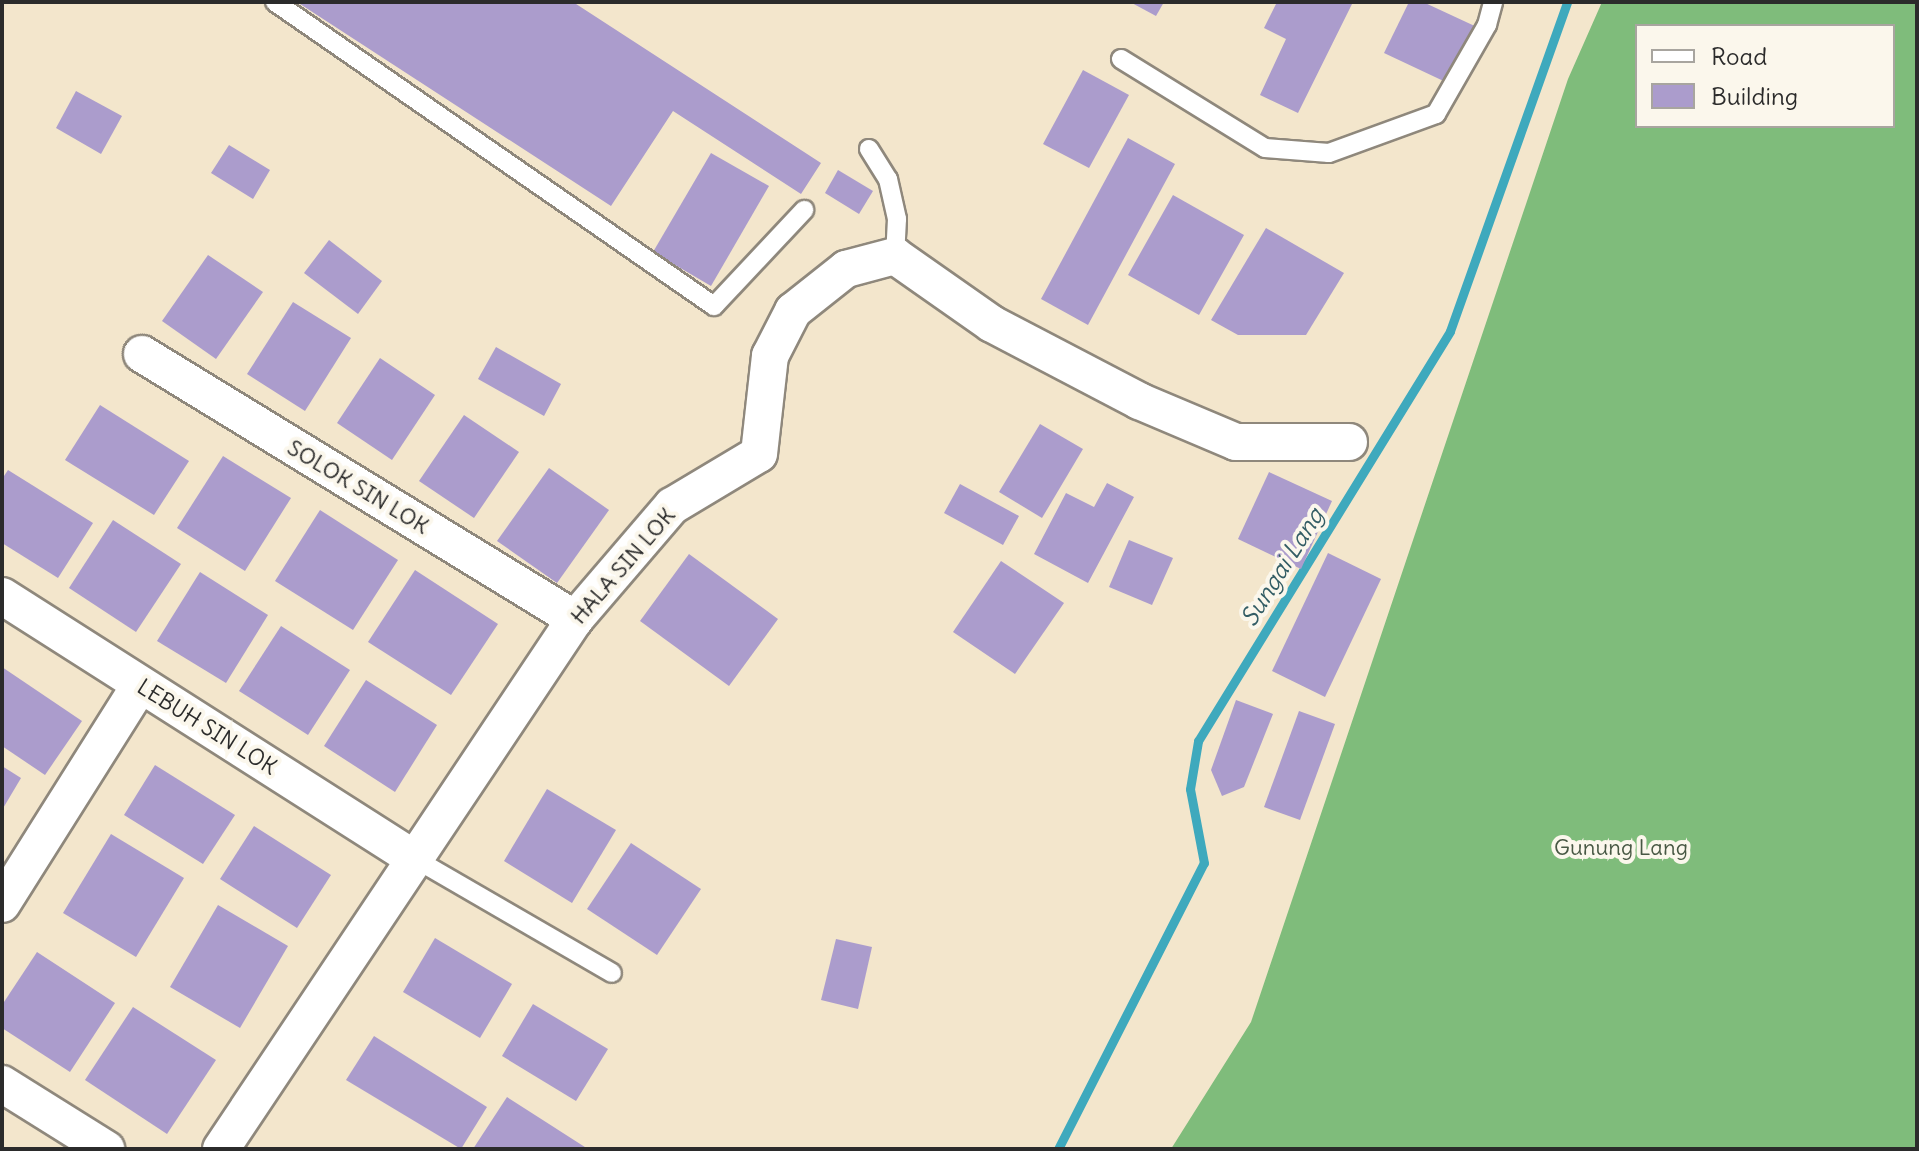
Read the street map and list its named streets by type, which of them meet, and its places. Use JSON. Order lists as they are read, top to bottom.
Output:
{
  "streets": {
    "street": ["SOLOK SIN LOK", "HALA SIN LOK", "LEBUH SIN LOK"]
  },
  "crossings": [
    ["SOLOK SIN LOK", "HALA SIN LOK"],
    ["HALA SIN LOK", "LEBUH SIN LOK"]
  ],
  "water": ["Sungai Lang"],
  "parks": ["Gunung Lang"],
  "legend": ["Road", "Building"]
}
